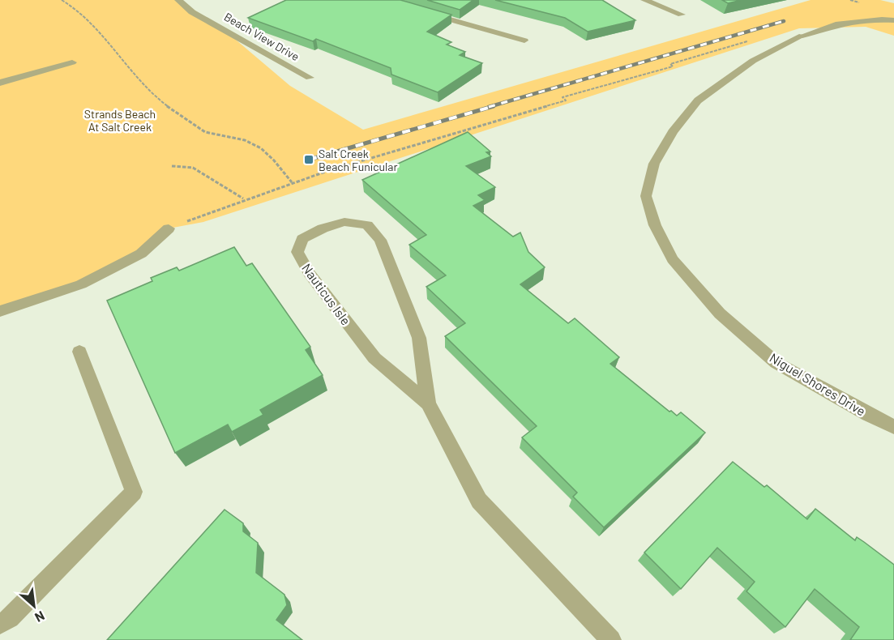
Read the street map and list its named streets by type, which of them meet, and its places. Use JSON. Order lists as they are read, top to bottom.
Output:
{
  "streets": {
    "street": ["Beach View Drive", "Nauticus Isle", "Niguel Shores Drive"]
  },
  "parks": ["Strands Beach At Salt Creek"],
  "places": {
    "transit": ["Salt Creek Beach Funicular"]
  },
  "north": "bottom right"
}
